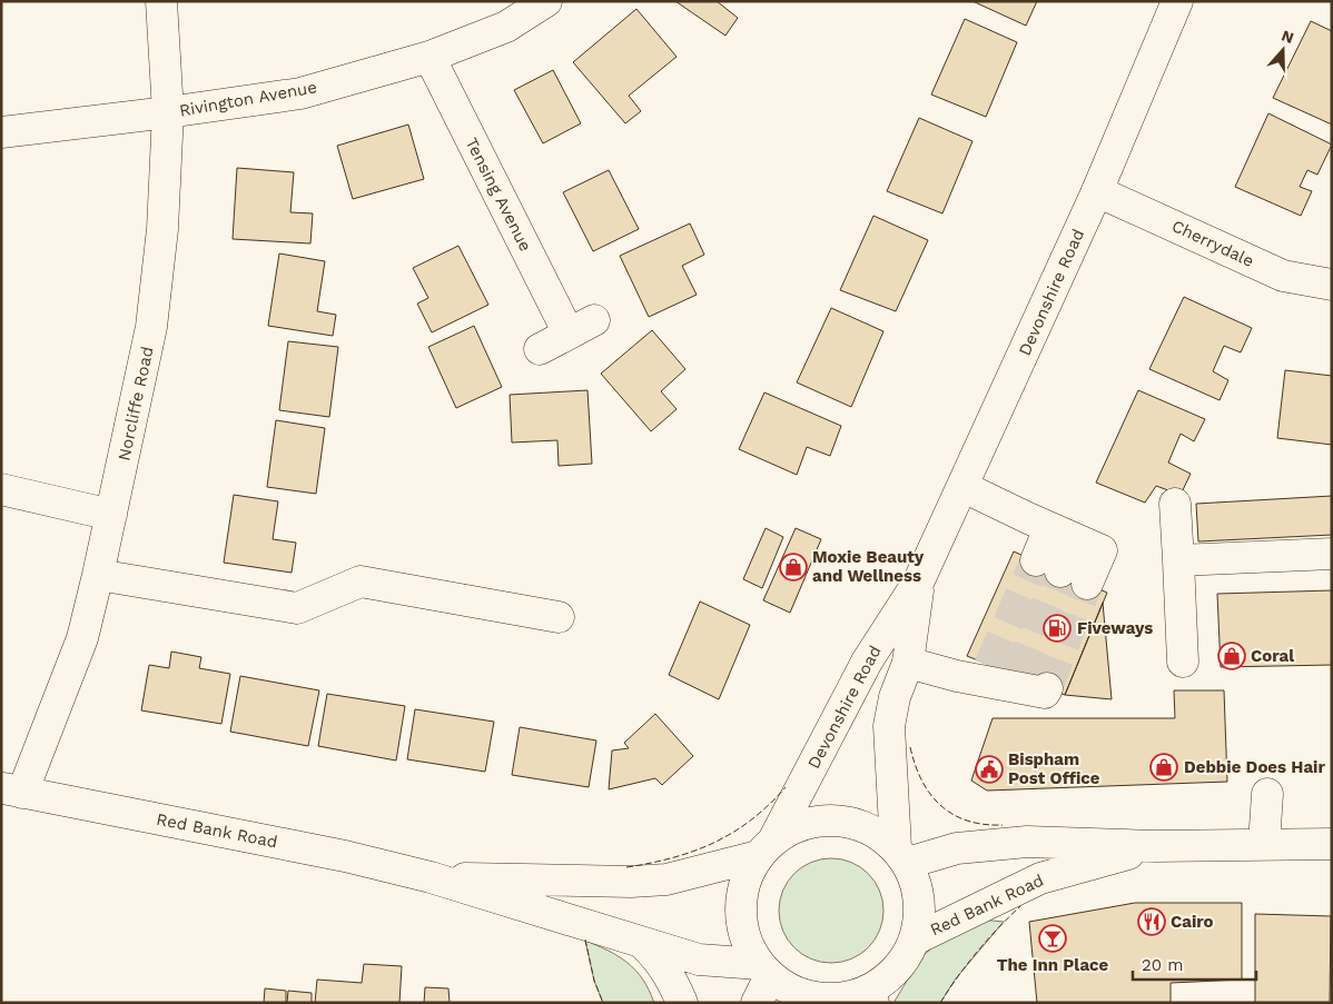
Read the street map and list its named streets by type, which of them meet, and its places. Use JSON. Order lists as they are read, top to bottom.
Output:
{
  "streets": {
    "street": [
      "Rivington Avenue",
      "Tensing Avenue",
      "Cherrydale",
      "Devonshire Road",
      "Norcliffe Road",
      "Red Bank Road"
    ]
  },
  "crossings": [
    ["Rivington Avenue", "Tensing Avenue"],
    ["Rivington Avenue", "Norcliffe Road"],
    ["Cherrydale", "Devonshire Road"],
    ["Devonshire Road", "Red Bank Road"],
    ["Norcliffe Road", "Red Bank Road"]
  ],
  "places": {
    "shop": ["Moxie Beauty and Wellness", "Coral", "Debbie Does Hair"],
    "fuel station": ["Fiveways"],
    "public building": ["Bispham Post Office"],
    "restaurant": ["Cairo"],
    "bar": ["The Inn Place"]
  },
  "scale_bar": "20 m",
  "north": "top"
}
